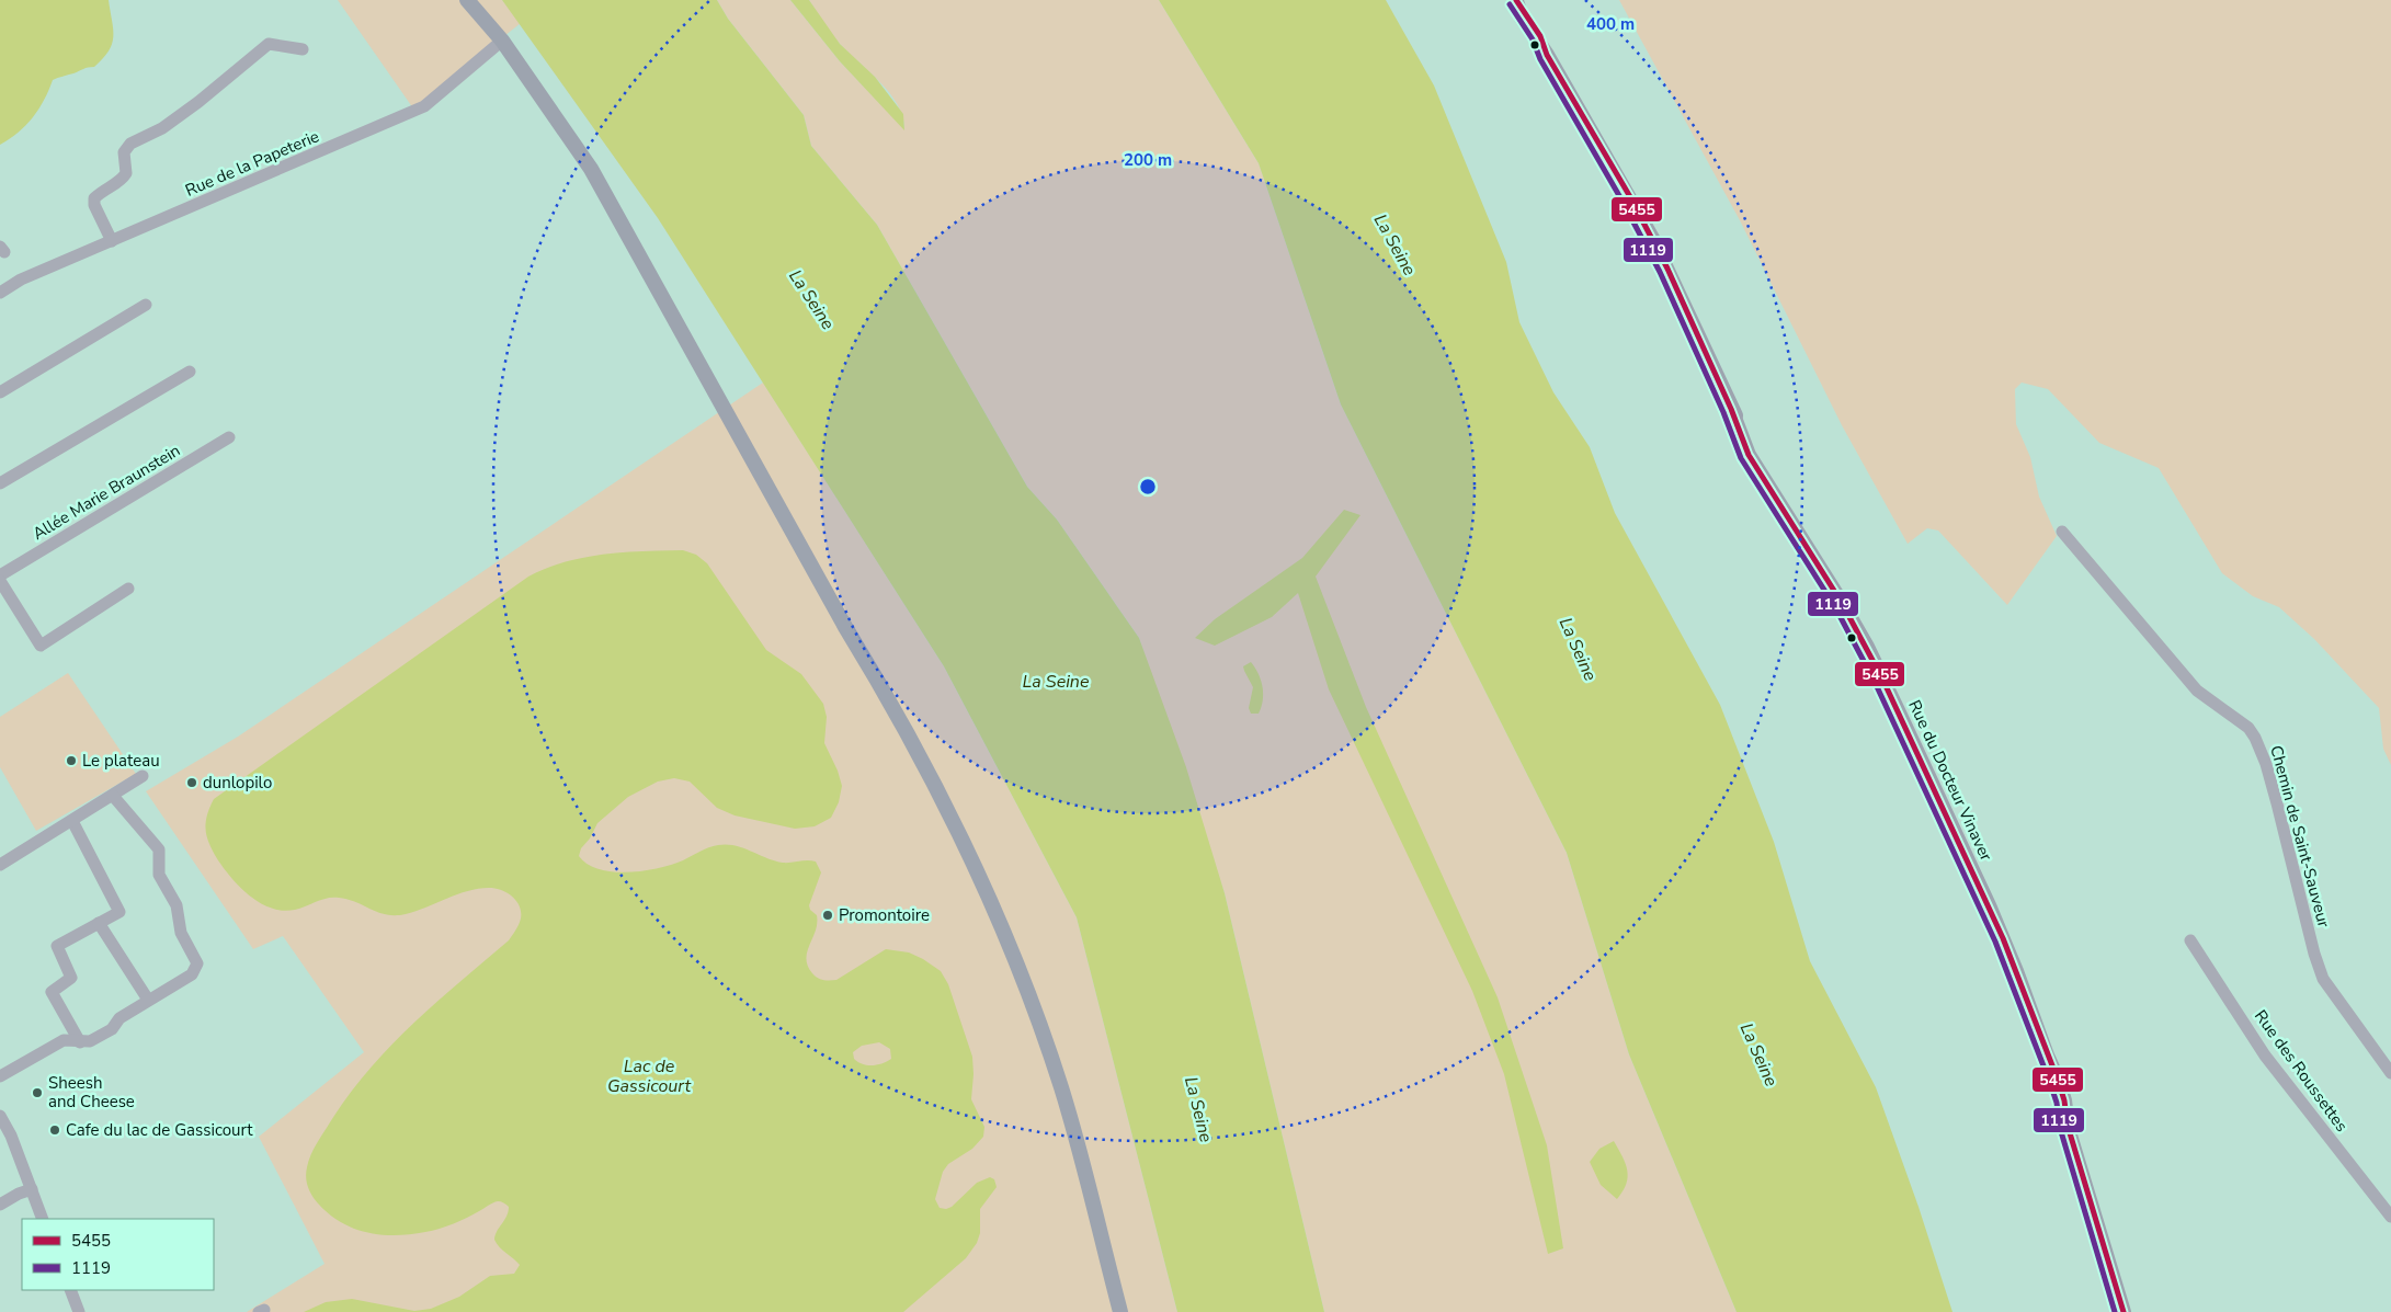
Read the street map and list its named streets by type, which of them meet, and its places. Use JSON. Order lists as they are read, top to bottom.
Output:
{
  "streets": {
    "main road": ["Rue du Docteur Vinaver"],
    "street": [
      "Rue de la Papeterie",
      "Allée Marie Braunstein",
      "Chemin de Saint-Sauveur",
      "Rue des Roussettes"
    ]
  },
  "water": ["La Seine", "Lac de Gassicourt"],
  "places": [
    "Le plateau",
    "dunlopilo",
    "Promontoire",
    "Sheesh and Cheese",
    "Cafe du lac de Gassicourt"
  ],
  "lines": ["transit line 5455", "transit line 1119"],
  "legend": ["5455", "1119"],
  "rings": ["400 m", "200 m"]
}
